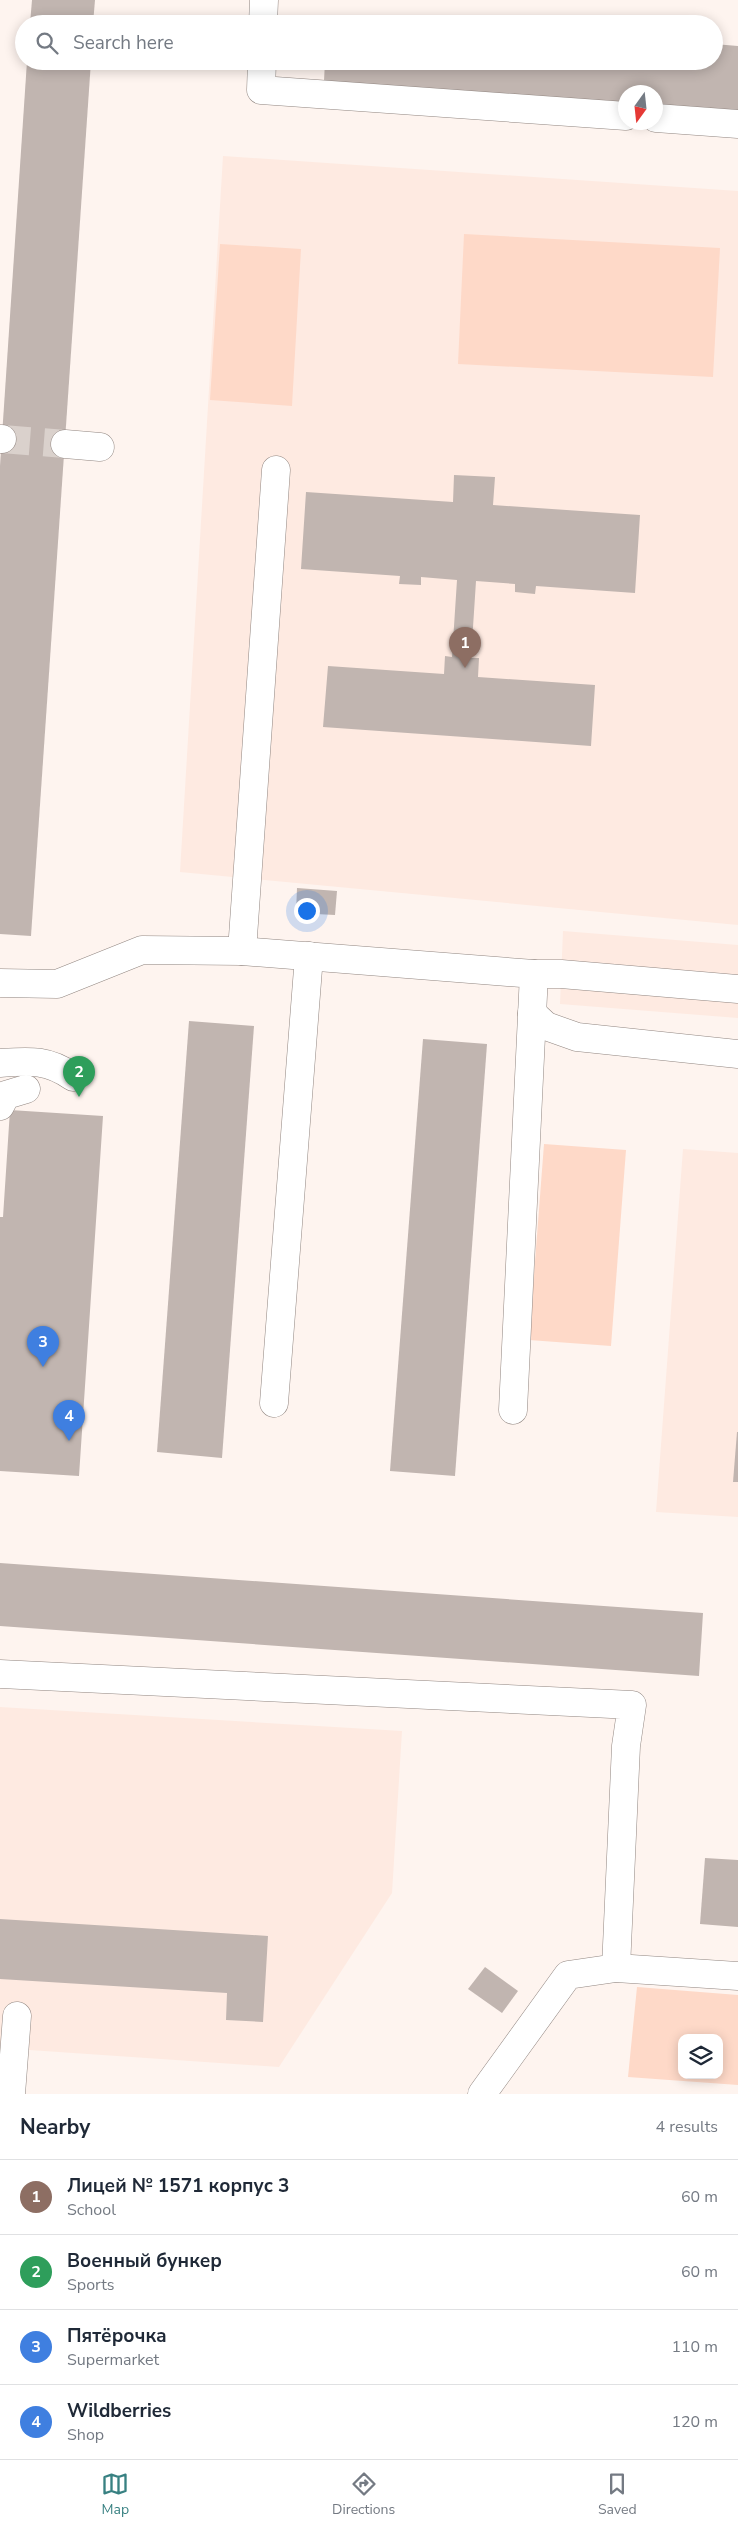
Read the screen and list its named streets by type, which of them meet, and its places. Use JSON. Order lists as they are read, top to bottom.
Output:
{
  "north": "bottom",
  "page": {
    "search": "Search here",
    "pins": [
      "1",
      "2",
      "3",
      "4"
    ],
    "heading": ["Nearby", "4 results"],
    "list": [
      {
        "mark": "1",
        "name": "Лицей № 1571 корпус 3",
        "note": "School",
        "value": "60 m"
      },
      {
        "mark": "2",
        "name": "Военный бункер",
        "note": "Sports",
        "value": "60 m"
      },
      {
        "mark": "3",
        "name": "Пятёрочка",
        "note": "Supermarket",
        "value": "110 m"
      },
      {
        "mark": "4",
        "name": "Wildberries",
        "note": "Shop",
        "value": "120 m"
      }
    ],
    "nav": ["Map", "Directions", "Saved"]
  }
}
